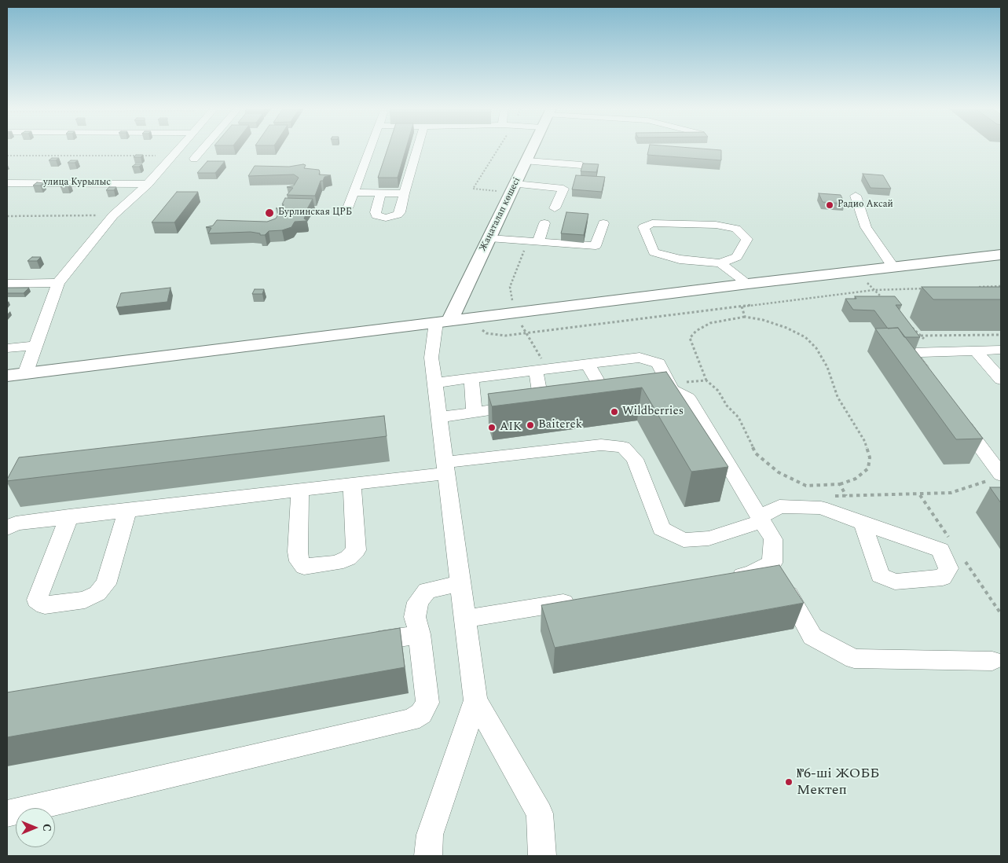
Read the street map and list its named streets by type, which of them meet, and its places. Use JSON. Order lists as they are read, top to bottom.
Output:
{
  "streets": {
    "main road": ["Жаңаталап көшесі"],
    "street": ["улица Курылыс"]
  },
  "places": [
    "Радио Аксай",
    "Бурлинская ЦРБ",
    "Wildberries",
    "Baiterek",
    "AIK",
    "№6-ші ЖОББ Мектеп"
  ],
  "north": "right"
}
